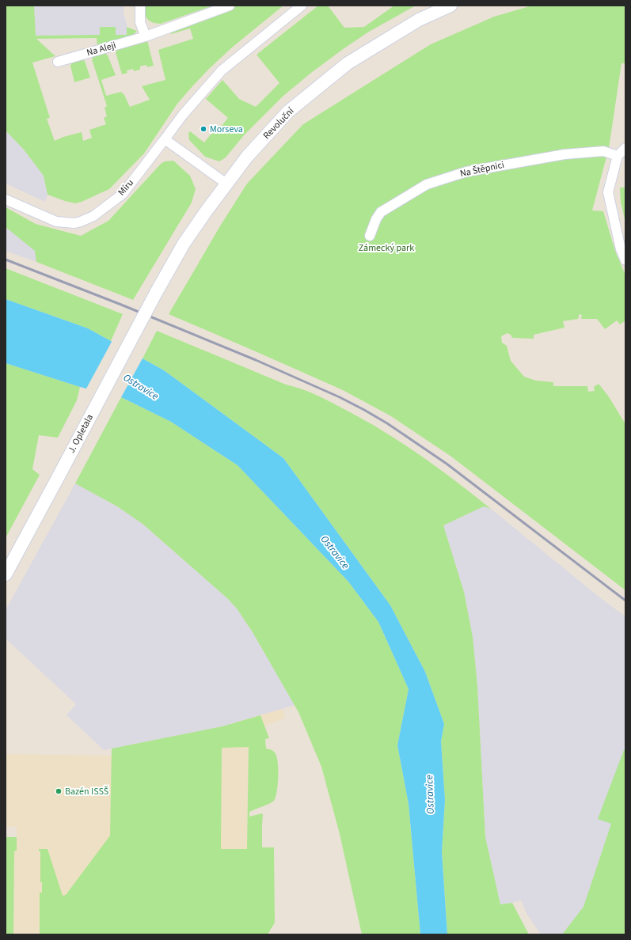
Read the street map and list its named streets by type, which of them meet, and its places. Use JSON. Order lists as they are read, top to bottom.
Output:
{
  "streets": {
    "main road": ["Revoluční", "J. Opletala"],
    "street": ["Na Aleji", "Na Štěpnici", "Míru"]
  },
  "crossings": [
    ["Revoluční", "J. Opletala"]
  ],
  "water": ["Ostravice"],
  "parks": ["Zámecký park"],
  "places": ["Morseva", "Bazén ISSŠ"]
}
